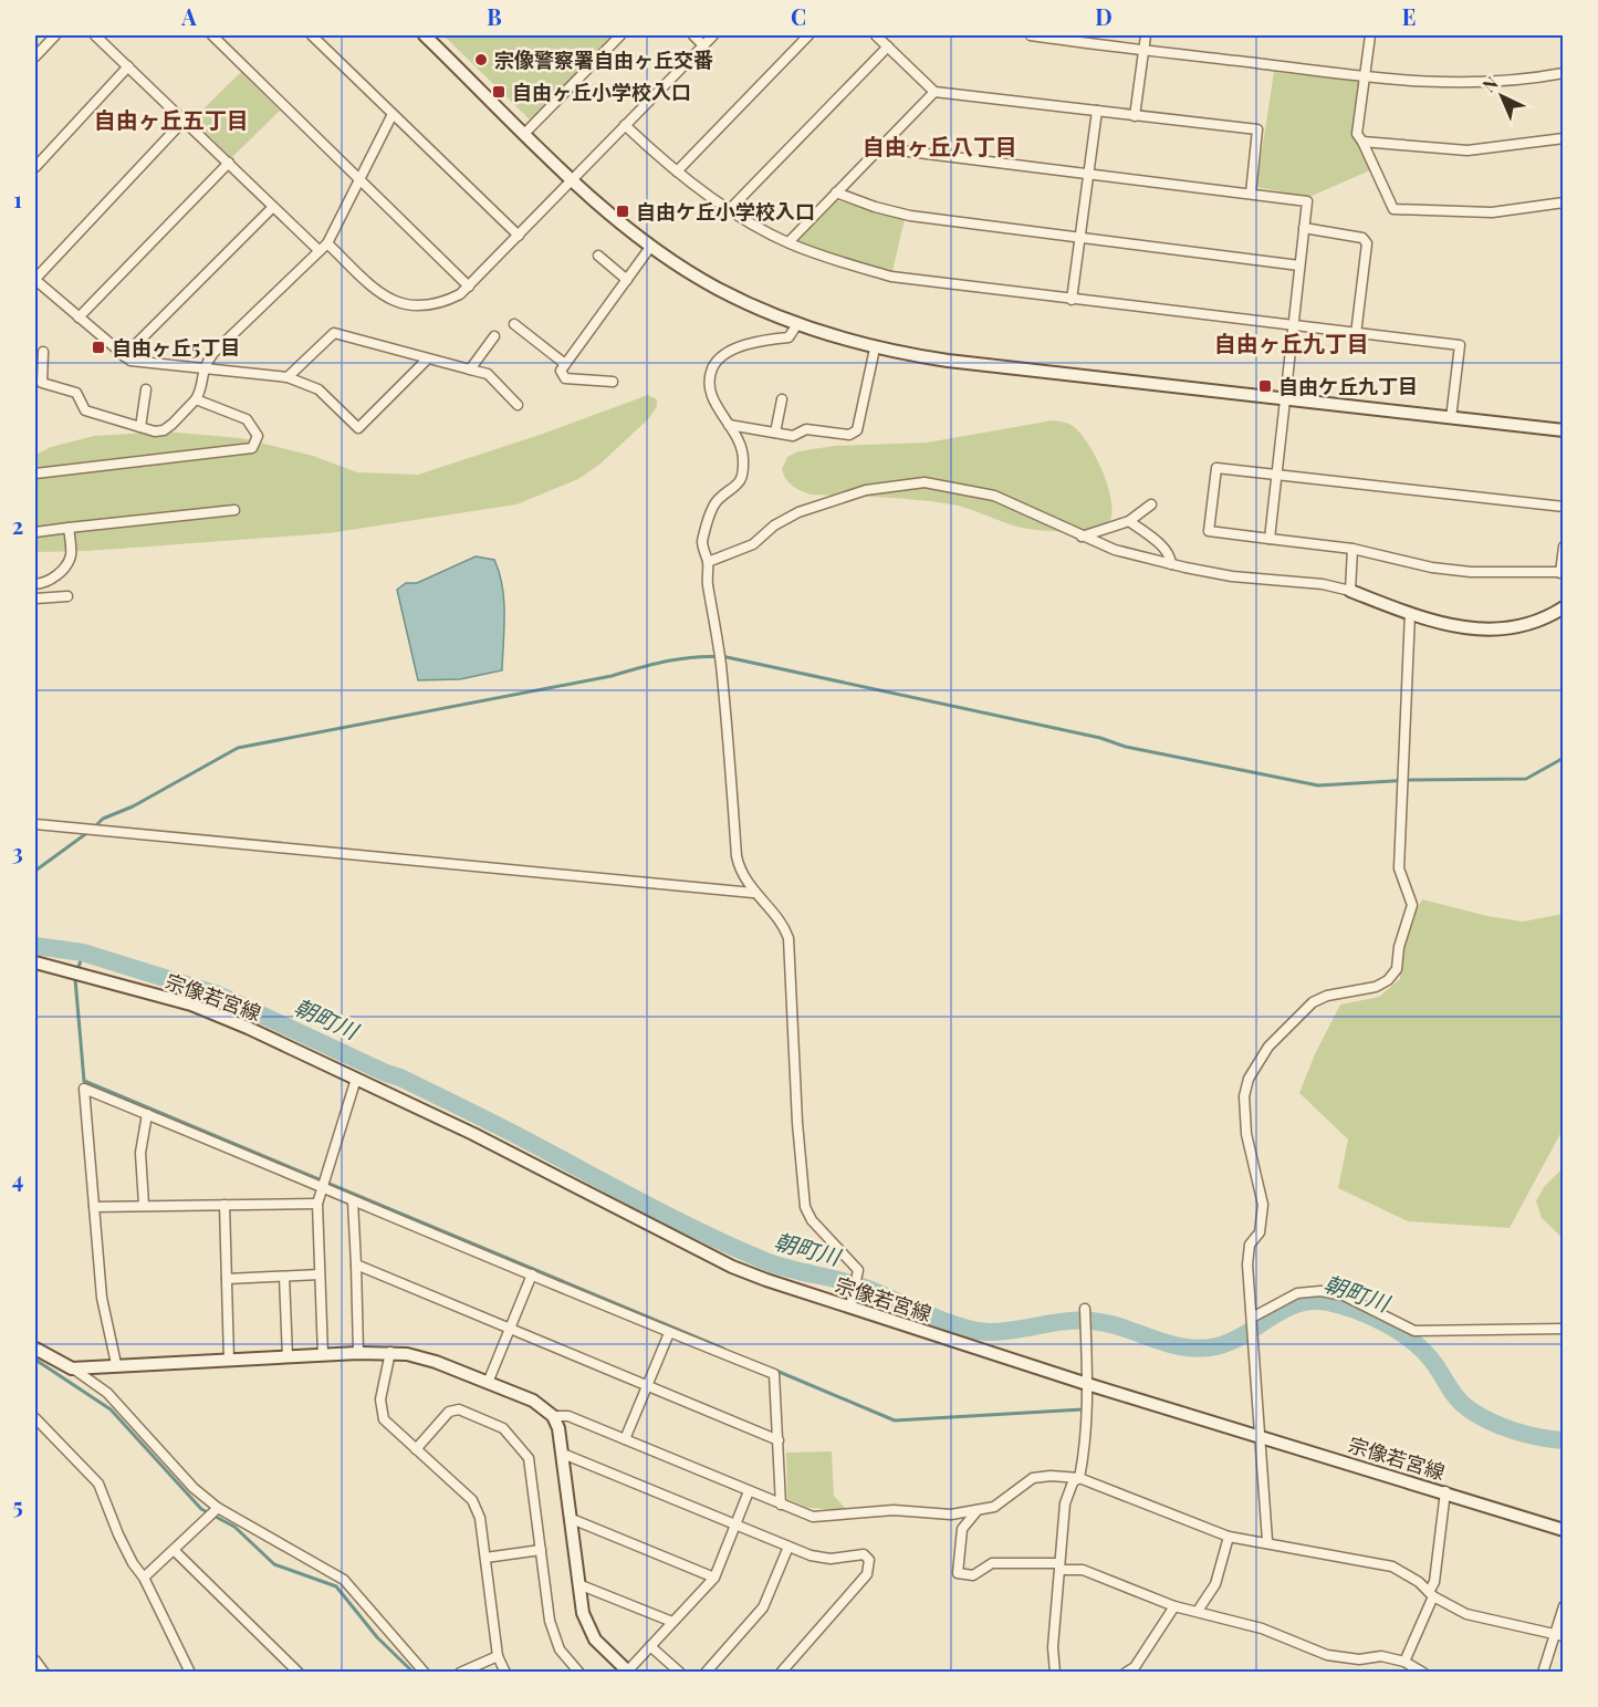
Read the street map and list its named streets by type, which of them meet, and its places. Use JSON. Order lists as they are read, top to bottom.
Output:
{
  "streets": {
    "street": ["宗像若宮線"]
  },
  "districts": ["自由ヶ丘五丁目", "自由ヶ丘八丁目", "自由ヶ丘九丁目"],
  "water": ["朝町川"],
  "places": {
    "other": ["宗像警察署自由ヶ丘交番"],
    "transit": [
      "自由ヶ丘小学校入口",
      "自由ケ丘小学校入口",
      "自由ヶ丘5丁目",
      "自由ケ丘九丁目"
    ]
  },
  "north": "top left",
  "grid": {
    "columns": [
      "A",
      "B",
      "C",
      "D",
      "E"
    ],
    "rows": [
      "1",
      "2",
      "3",
      "4",
      "5"
    ]
  }
}
